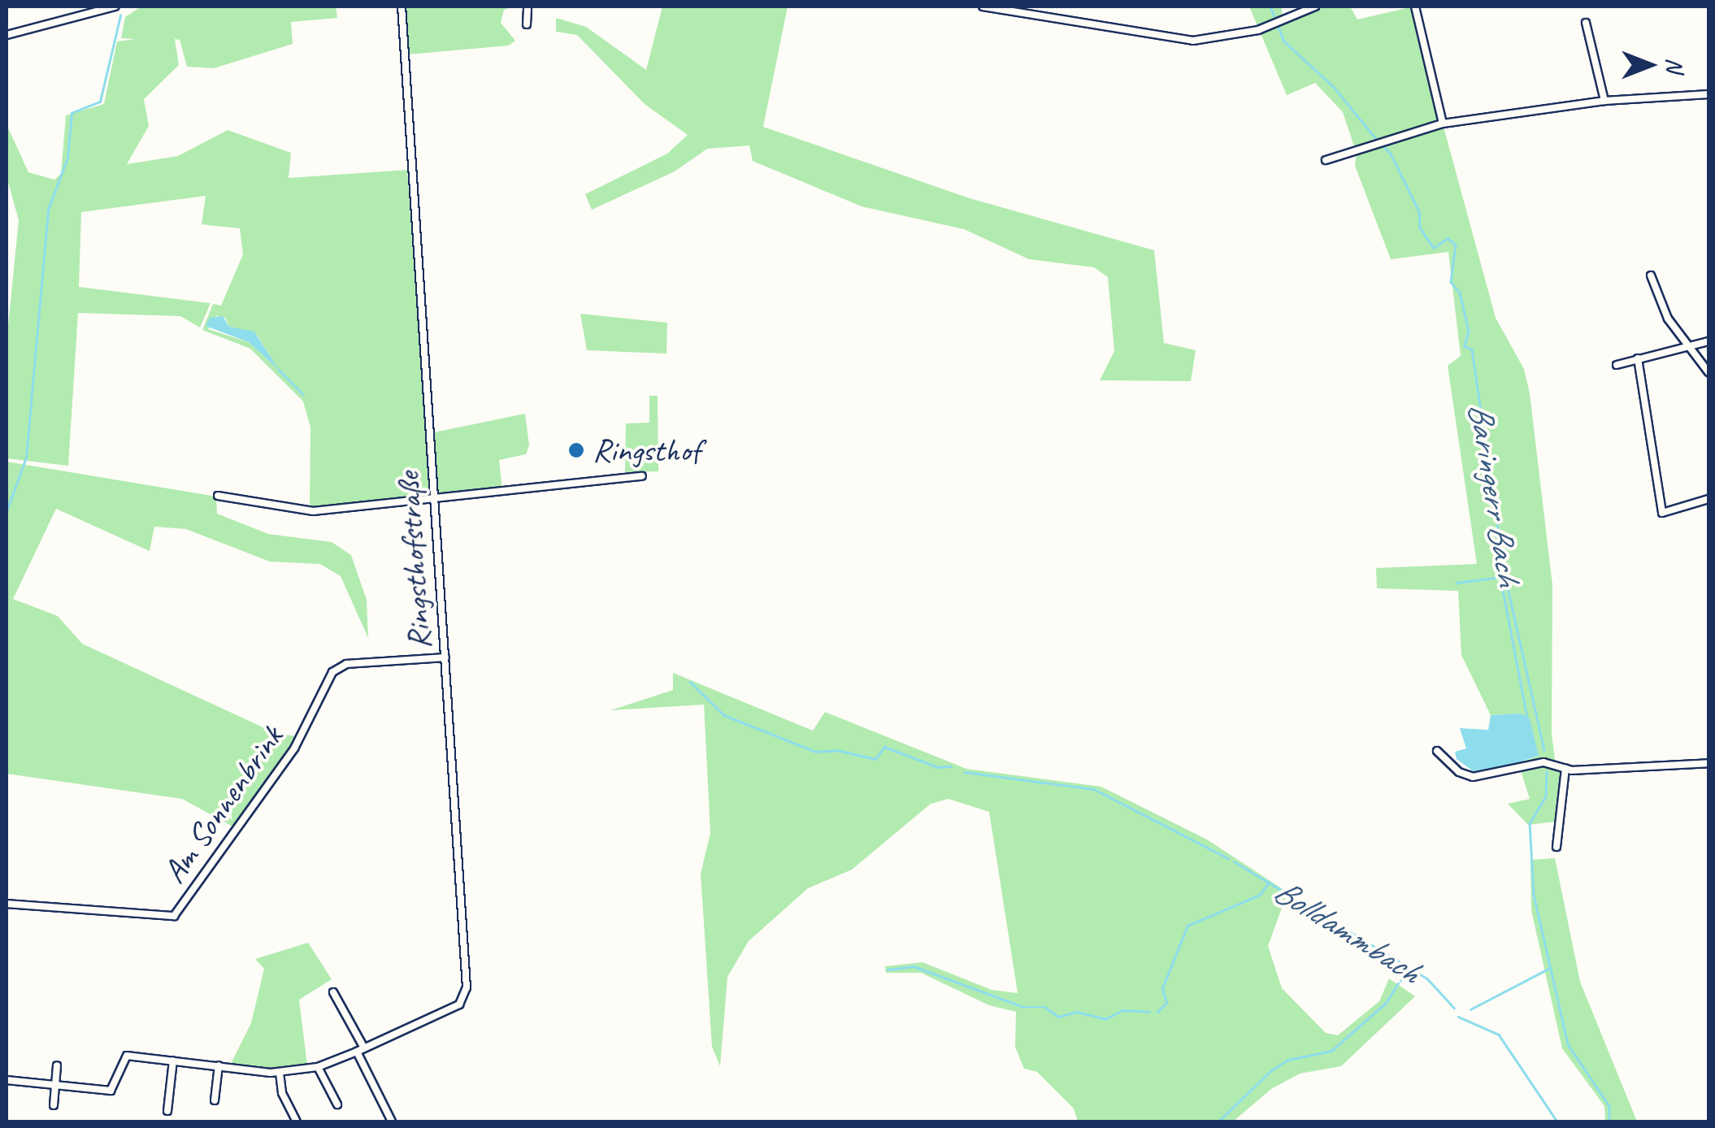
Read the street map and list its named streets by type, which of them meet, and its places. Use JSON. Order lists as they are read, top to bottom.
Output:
{
  "streets": {
    "street": ["Ringsthofstraße", "Am Sonnenbrink"]
  },
  "crossings": [
    ["Ringsthofstraße", "Am Sonnenbrink"]
  ],
  "water": ["Baringerr Bach", "Bolldammbach"],
  "places": ["Ringsthof"],
  "north": "right"
}
